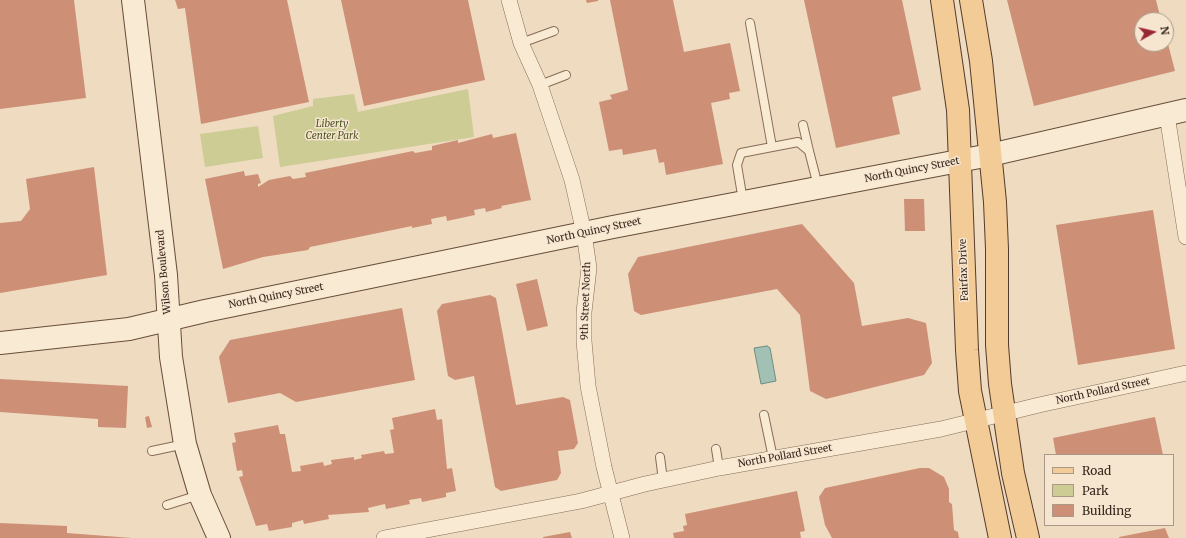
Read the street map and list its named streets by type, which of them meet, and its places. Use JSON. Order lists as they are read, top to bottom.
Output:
{
  "streets": {
    "main road": ["North Quincy Street", "Fairfax Drive", "Wilson Boulevard"],
    "street": ["9th Street North", "North Pollard Street"]
  },
  "crossings": [
    ["North Quincy Street", "Fairfax Drive"],
    ["North Quincy Street", "Wilson Boulevard"],
    ["North Quincy Street", "9th Street North"],
    ["Fairfax Drive", "North Pollard Street"],
    ["9th Street North", "North Pollard Street"]
  ],
  "parks": ["Liberty Center Park"],
  "legend": ["Road", "Park", "Building"],
  "north": "right"
}
